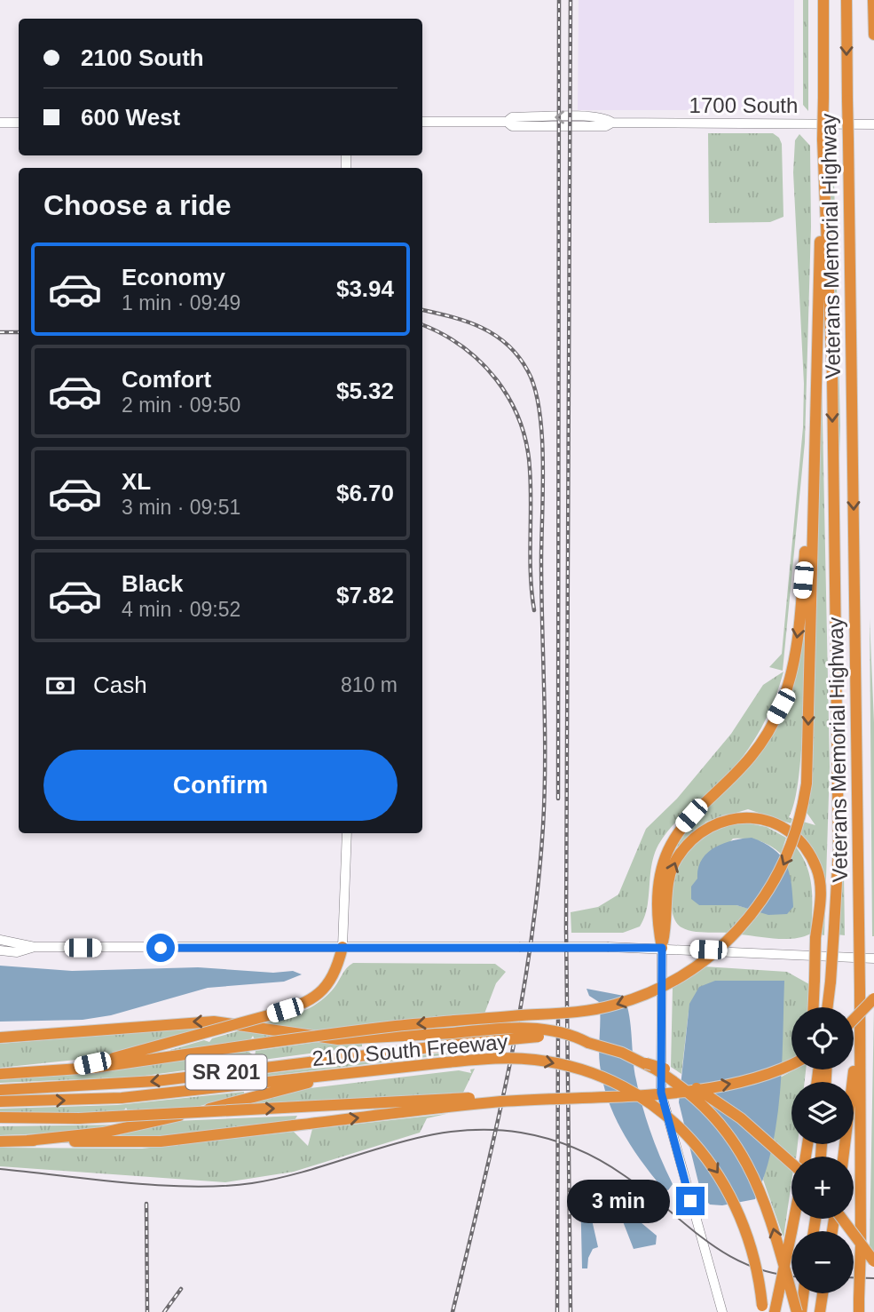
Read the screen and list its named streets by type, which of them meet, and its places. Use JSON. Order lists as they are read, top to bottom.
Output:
{
  "streets": {
    "highway": ["Veterans Memorial Highway", "2100 South Freeway", "SR 201"],
    "street": ["1700 South"]
  },
  "page": {
    "banner": ["2100 South", "600 West"],
    "heading": "Choose a ride",
    "list": [
      {
        "name": "Economy",
        "note": "1 min · 09:49",
        "value": "$3.94"
      },
      {
        "name": "Comfort",
        "note": "2 min · 09:50",
        "value": "$5.32"
      },
      {
        "name": "XL",
        "note": "3 min · 09:51",
        "value": "$6.70"
      },
      {
        "name": "Black",
        "note": "4 min · 09:52",
        "value": "$7.82"
      }
    ],
    "pay": ["Cash", "810 m"],
    "buttons": "Confirm",
    "map_buttons": ["+", "−"],
    "bubble": "3 min"
  }
}
